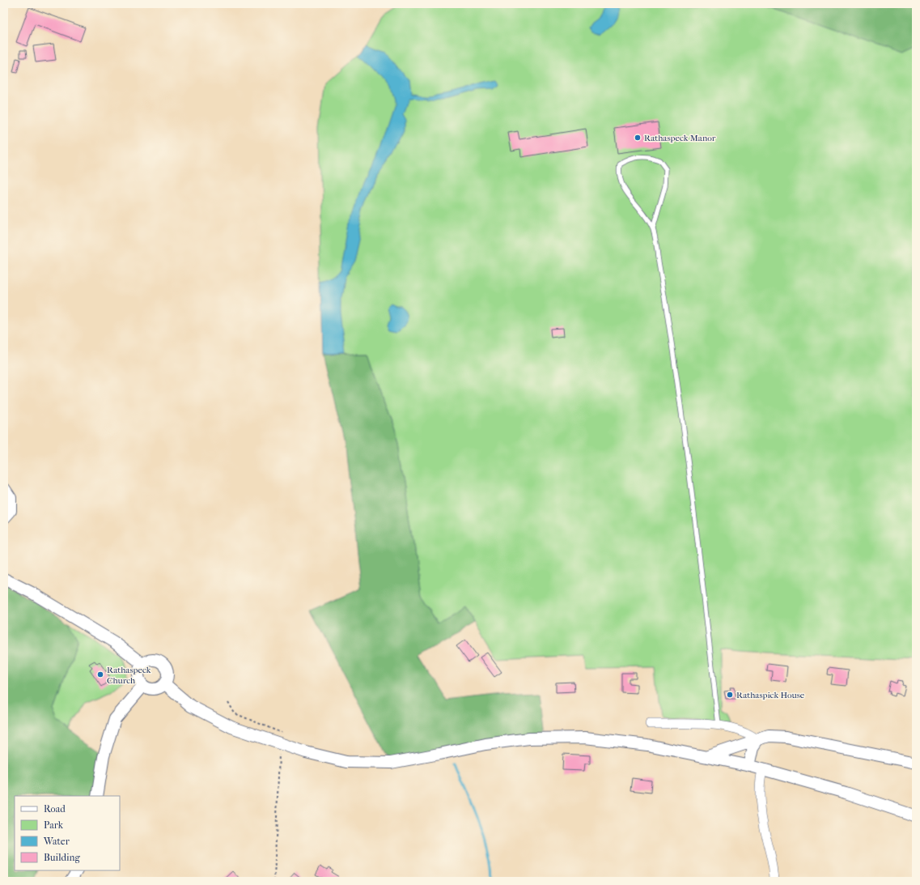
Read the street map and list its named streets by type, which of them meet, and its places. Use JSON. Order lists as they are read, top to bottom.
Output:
{
  "places": ["Rathaspeck Manor", "Rathaspeck Church", "Rathaspick House"],
  "legend": [
    "Road",
    "Park",
    "Water",
    "Building"
  ]
}
